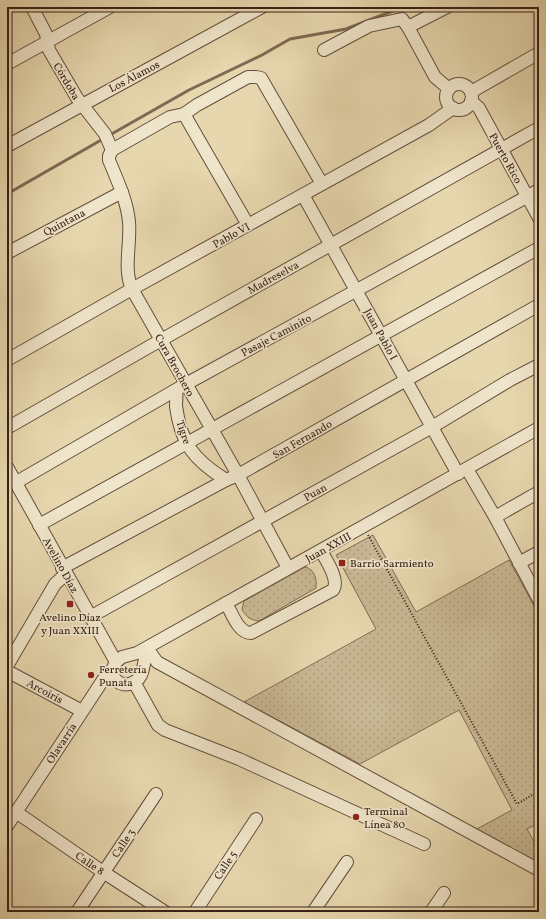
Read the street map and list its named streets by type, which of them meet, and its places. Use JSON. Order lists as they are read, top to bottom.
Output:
{
  "streets": {
    "street": [
      "Los Álamos",
      "Córdoba",
      "Puerto Rico",
      "Quintana",
      "Pablo VI",
      "Madreselva",
      "Juan Pablo I",
      "Pasaje Caminito",
      "Cura Brochero",
      "Tigre",
      "San Fernando",
      "Puan",
      "Juan XXIII",
      "Avelino Díaz",
      "Arcoiris",
      "Olavarría",
      "Calle 3",
      "Calle 8",
      "Calle 5"
    ]
  },
  "crossings": [
    ["Los Álamos", "Córdoba"],
    ["Córdoba", "Cura Brochero"],
    ["Puerto Rico", "Pablo VI"],
    ["Puerto Rico", "Madreselva"],
    ["Puerto Rico", "Pasaje Caminito"],
    ["Quintana", "Cura Brochero"],
    ["Pablo VI", "Juan Pablo I"],
    ["Pablo VI", "Cura Brochero"],
    ["Madreselva", "Juan Pablo I"],
    ["Madreselva", "Cura Brochero"],
    ["Juan Pablo I", "Pasaje Caminito"],
    ["Juan Pablo I", "San Fernando"],
    ["Juan Pablo I", "Puan"],
    ["Juan Pablo I", "Juan XXIII"],
    ["Pasaje Caminito", "Cura Brochero"],
    ["Pasaje Caminito", "Tigre"],
    ["Pasaje Caminito", "Avelino Díaz"],
    ["Cura Brochero", "Tigre"],
    ["Cura Brochero", "San Fernando"],
    ["Cura Brochero", "Puan"],
    ["Cura Brochero", "Juan XXIII"],
    ["Tigre", "San Fernando"],
    ["San Fernando", "Avelino Díaz"],
    ["Puan", "Avelino Díaz"],
    ["Juan XXIII", "Avelino Díaz"],
    ["Juan XXIII", "Olavarría"],
    ["Avelino Díaz", "Olavarría"],
    ["Arcoiris", "Olavarría"],
    ["Olavarría", "Calle 8"],
    ["Calle 3", "Calle 8"]
  ],
  "places": {
    "transit": ["Barrio Sarmiento", "Avelino Díaz y Juan XXIII"],
    "other": ["Ferretería Punata", "Terminal Línea 80"]
  }
}
